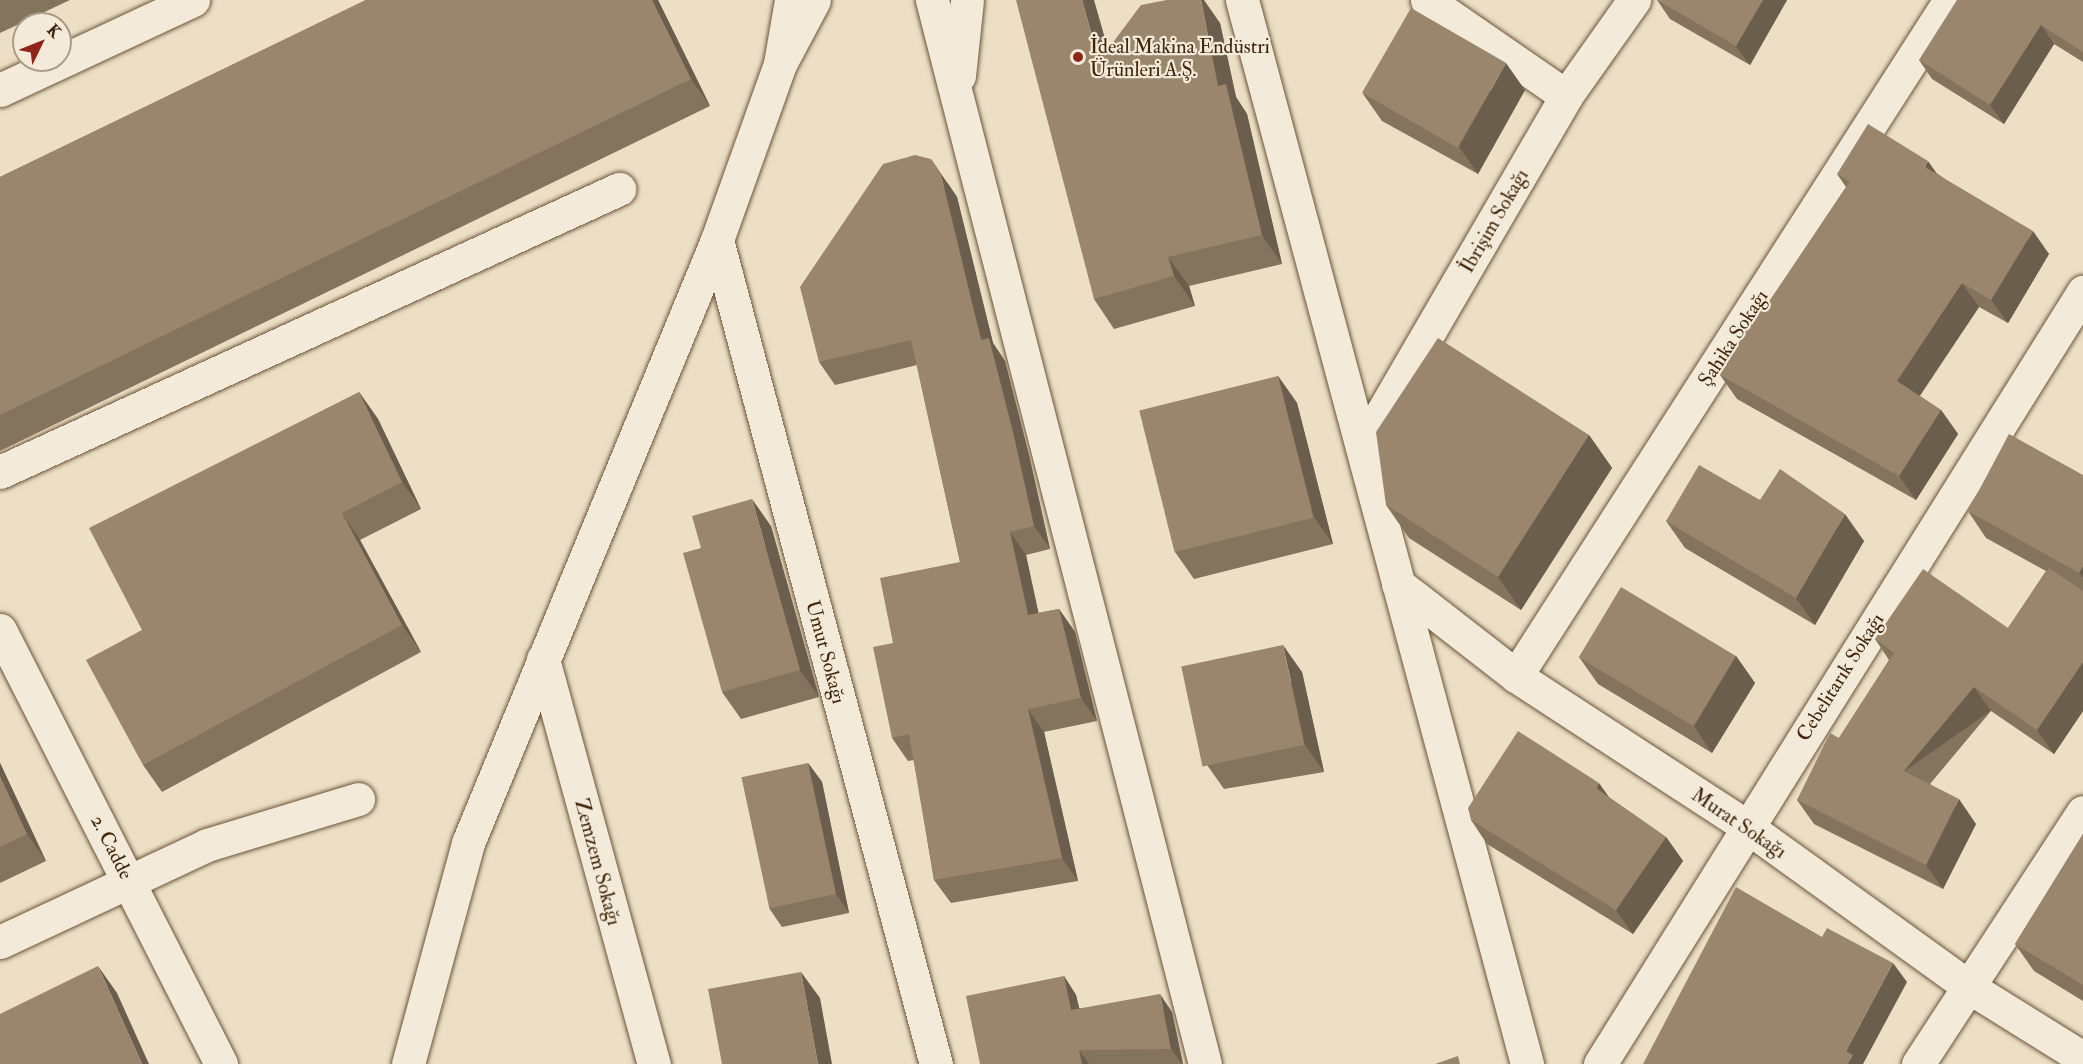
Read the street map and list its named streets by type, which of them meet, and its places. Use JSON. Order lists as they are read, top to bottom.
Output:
{
  "streets": {
    "street": [
      "İbrişim Sokağı",
      "Şahika Sokağı",
      "Umut Sokağı",
      "Cebelitarık Sokağı",
      "Murat Sokağı",
      "2. Cadde",
      "Zemzem Sokağı"
    ]
  },
  "crossings": [
    ["Şahika Sokağı", "Murat Sokağı"],
    ["Cebelitarık Sokağı", "Murat Sokağı"]
  ],
  "places": ["İdeal Makina Endüstri Ürünleri A.Ş."],
  "north": "top right"
}
